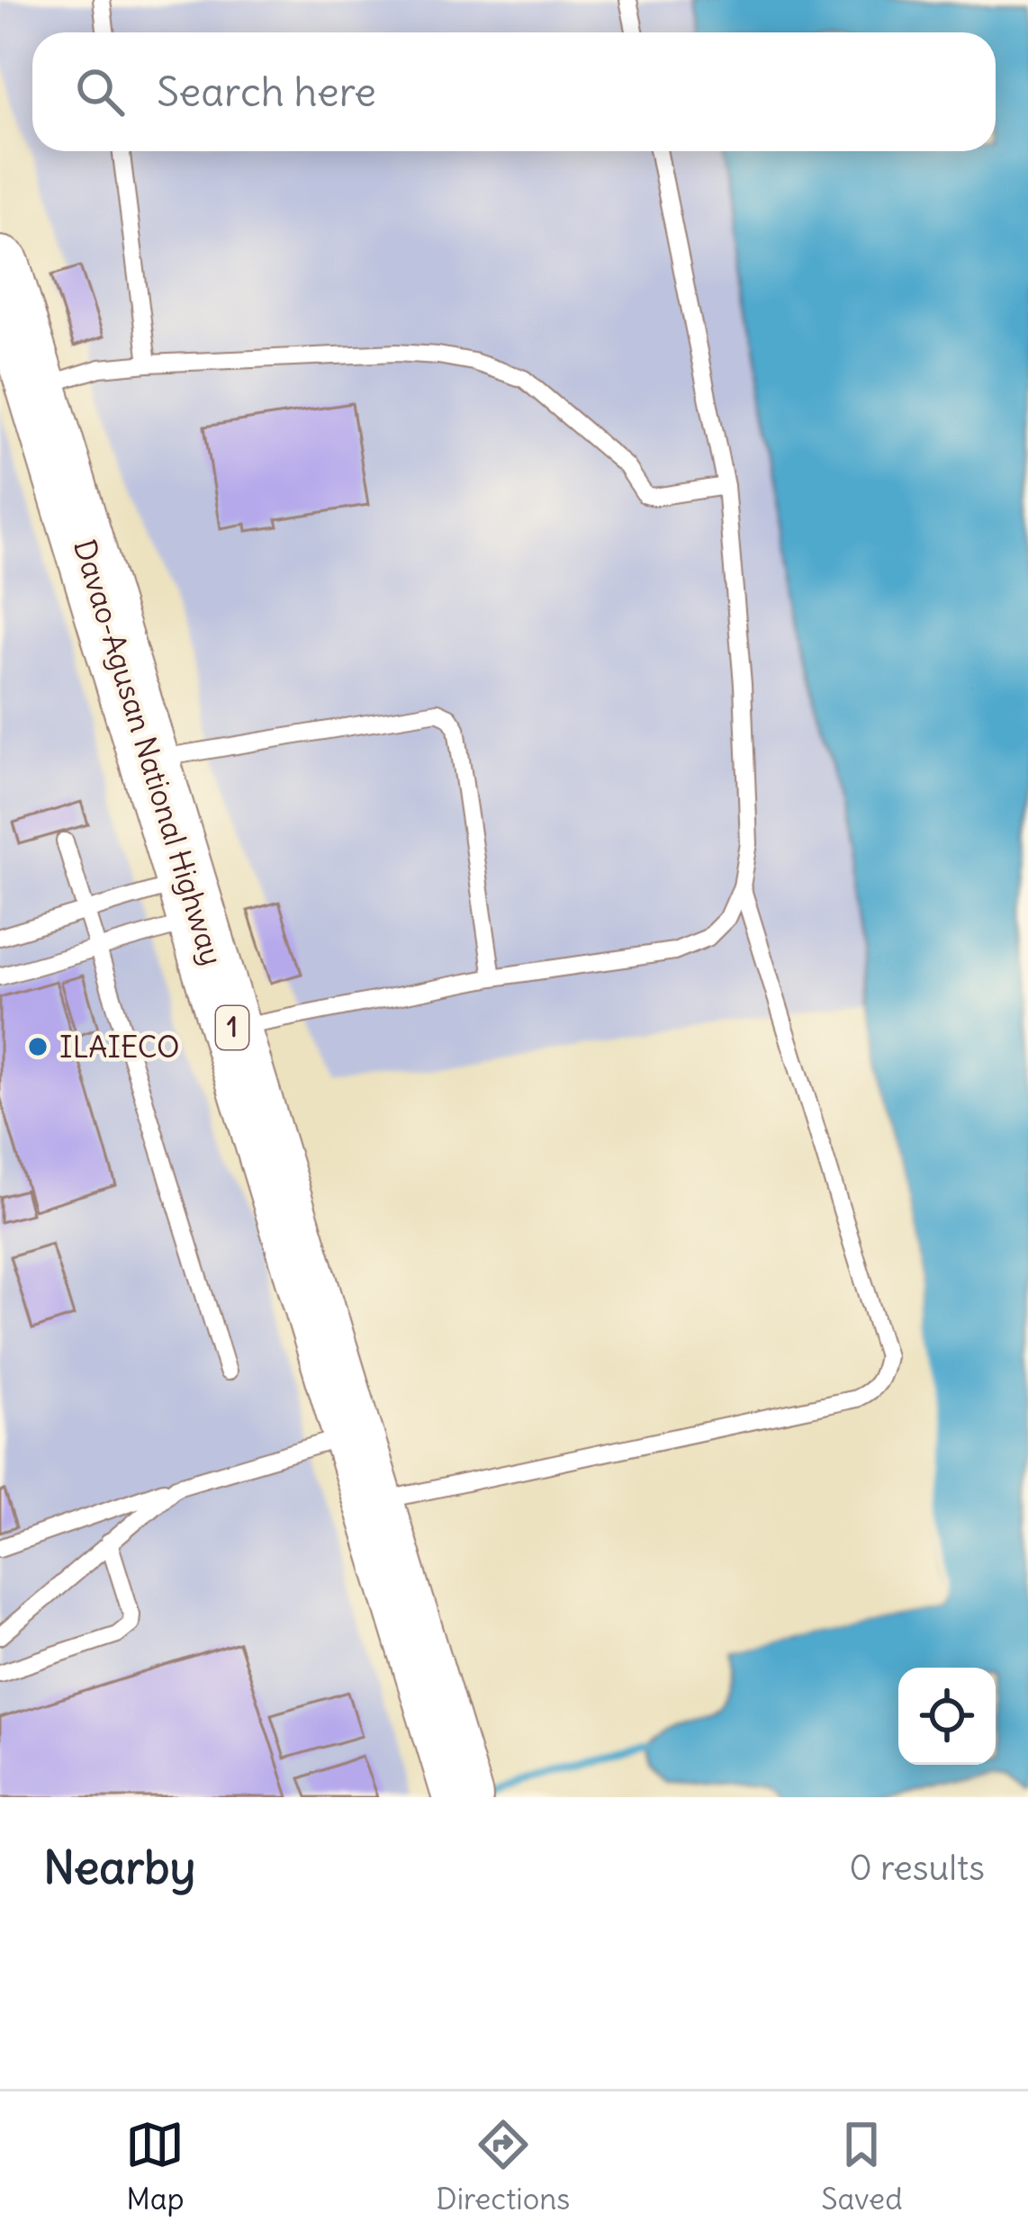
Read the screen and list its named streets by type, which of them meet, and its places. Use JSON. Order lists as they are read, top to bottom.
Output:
{
  "streets": {
    "highway": ["Davao-Agusan National Highway", "1"]
  },
  "places": ["ILAIECO"],
  "page": {
    "search": "Search here",
    "heading": ["Nearby", "0 results"],
    "nav": ["Map", "Directions", "Saved"]
  }
}
